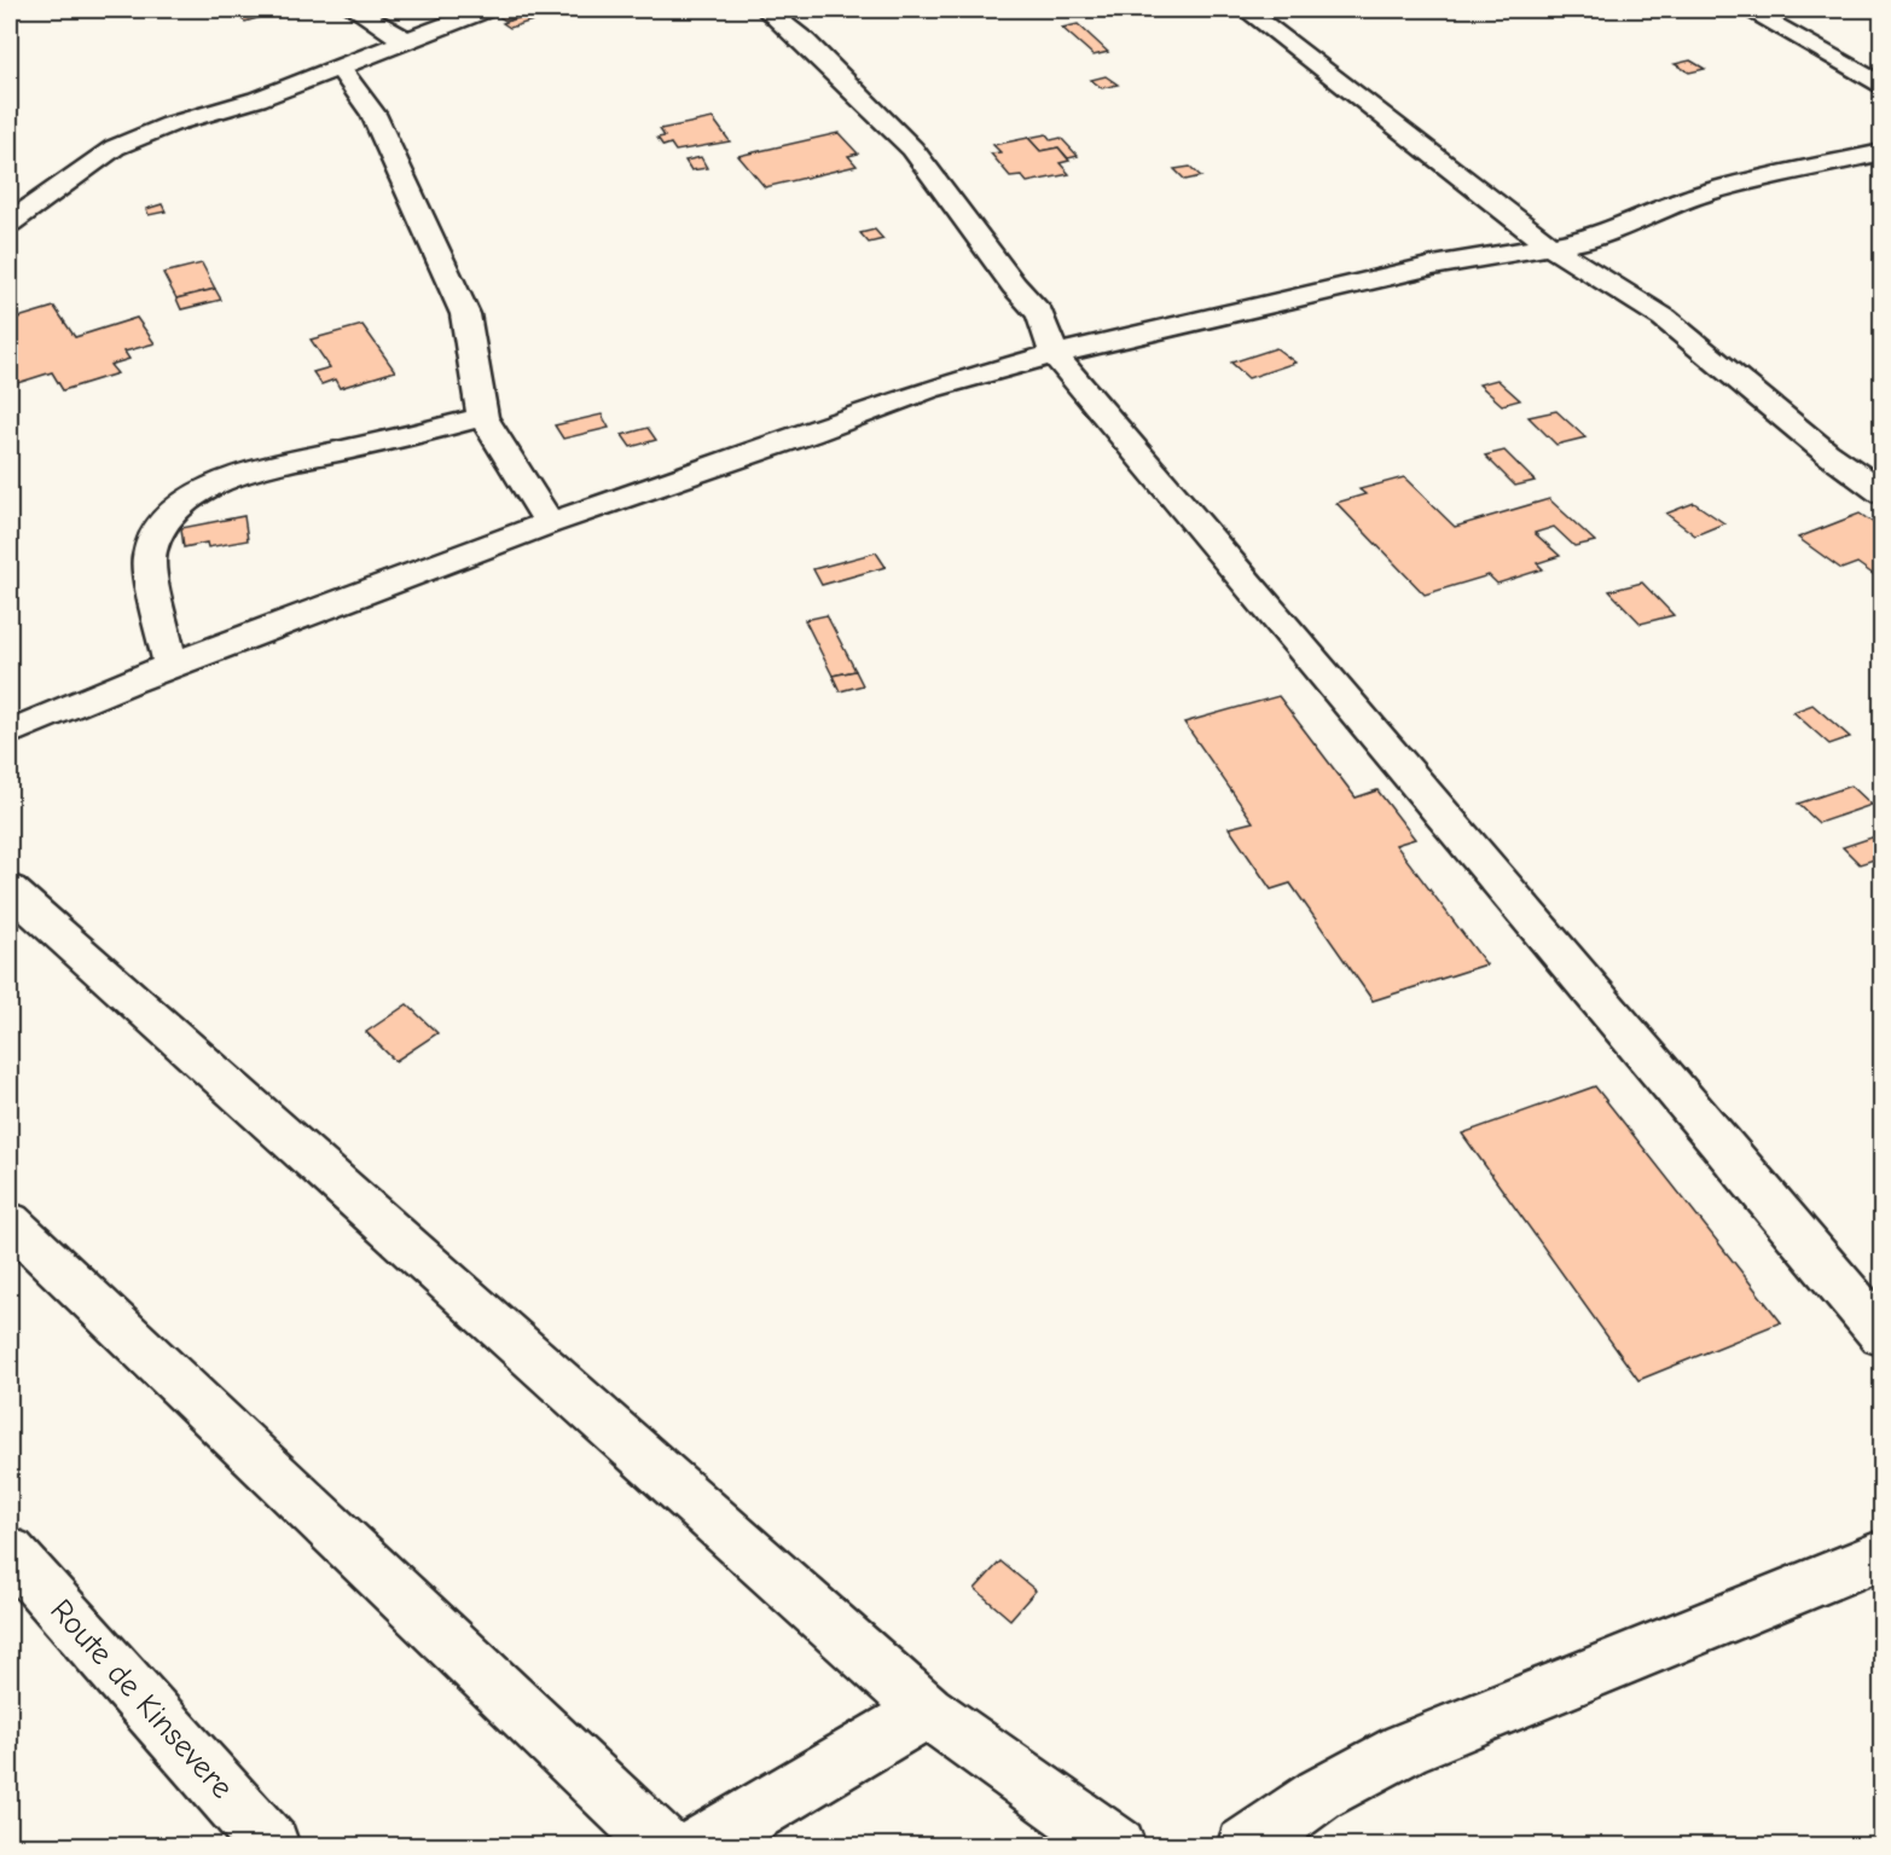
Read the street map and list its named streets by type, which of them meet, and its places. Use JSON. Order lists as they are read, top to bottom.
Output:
{
  "streets": {
    "street": ["Route de Kinsevere"]
  }
}
